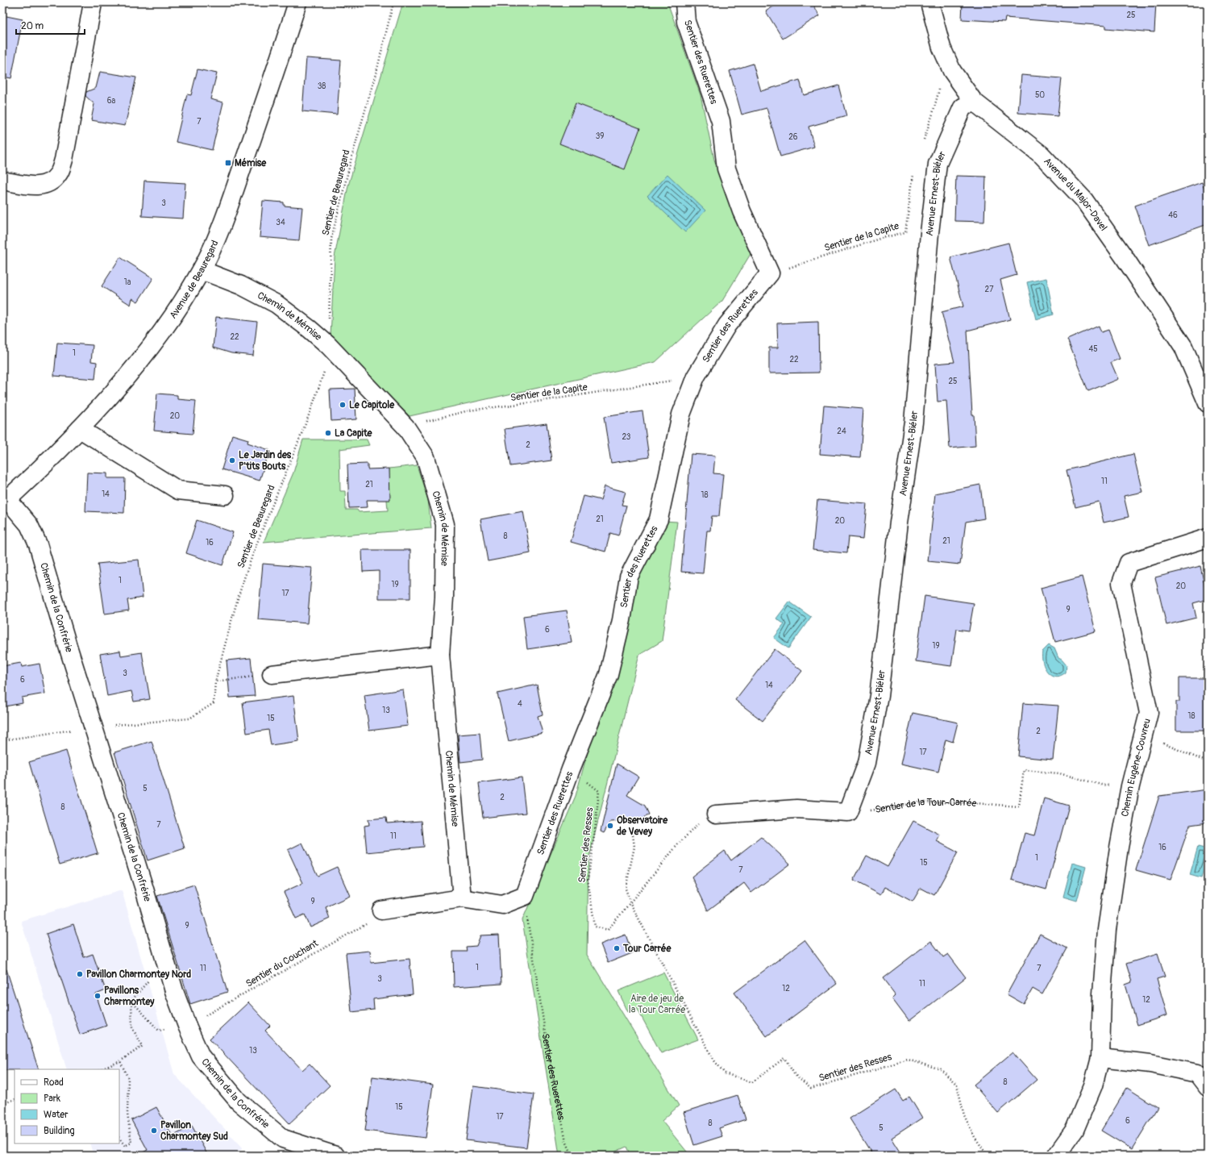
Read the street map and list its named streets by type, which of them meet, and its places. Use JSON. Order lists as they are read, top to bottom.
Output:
{
  "streets": {
    "street": [
      "Sentier des Ruerettes",
      "Avenue Ernest-Biéler",
      "Avenue du Major-Davel",
      "Avenue de Beauregard",
      "Chemin de Mémise",
      "Chemin de la Confrérie",
      "Chemin Eugène-Couvreu"
    ],
    "path": [
      "Sentier de Beauregard",
      "Sentier de la Capite",
      "Sentier de la Tour-Carrée",
      "Sentier des Resses",
      "Sentier du Couchant"
    ]
  },
  "crossings": [
    ["Sentier des Ruerettes", "Sentier de la Capite"],
    ["Sentier des Ruerettes", "Sentier des Resses"],
    ["Sentier de Beauregard", "Chemin de Mémise"],
    ["Avenue Ernest-Biéler", "Avenue du Major-Davel"],
    ["Avenue Ernest-Biéler", "Sentier de la Tour-Carrée"],
    ["Sentier de la Capite", "Chemin de Mémise"],
    ["Avenue de Beauregard", "Chemin de Mémise"],
    ["Avenue de Beauregard", "Chemin de la Confrérie"],
    ["Chemin de la Confrérie", "Sentier du Couchant"],
    ["Chemin Eugène-Couvreu", "Sentier de la Tour-Carrée"]
  ],
  "parks": ["Aire de jeu de la Tour Carrée"],
  "places": {
    "transit": ["Mémise"],
    "other": [
      "Le Capitole",
      "La Capite",
      "Le Jardin des P'tits Bouts",
      "Observatoire de Vevey",
      "Tour Carrée",
      "Pavillon Charmontey Nord",
      "Pavillons Charmontey",
      "Pavillon Charmontey Sud"
    ]
  },
  "house_numbers": [
    "25",
    "38",
    "50",
    "6a",
    "7",
    "39",
    "26",
    "3",
    "46",
    "34",
    "1a",
    "27",
    "22",
    "45",
    "1",
    "22",
    "25",
    "20",
    "24",
    "23",
    "2",
    "11",
    "21",
    "14",
    "18",
    "21",
    "20",
    "8",
    "21",
    "16",
    "1",
    "19",
    "20",
    "17",
    "9",
    "6",
    "19",
    "3",
    "6",
    "14",
    "4",
    "13",
    "18",
    "15",
    "2",
    "17",
    "5",
    "2",
    "8",
    "7",
    "11",
    "16",
    "1",
    "15",
    "7",
    "9",
    "9",
    "1",
    "11",
    "7",
    "3",
    "11",
    "12",
    "12",
    "13",
    "8",
    "15",
    "17",
    "6",
    "8",
    "5"
  ],
  "legend": [
    "Road",
    "Park",
    "Water",
    "Building"
  ],
  "scale_bar": "20 m"
}
